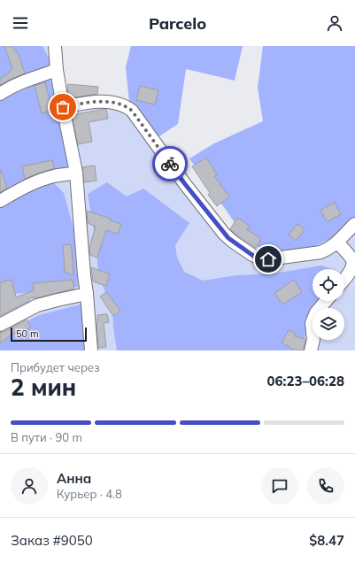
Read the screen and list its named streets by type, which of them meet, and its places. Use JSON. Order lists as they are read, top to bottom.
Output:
{
  "scale_bar": "50 m",
  "page": {
    "header": "Parcelo",
    "scale": "50 m",
    "heading": ["2 мин", "Прибудет через", "06:23–06:28"],
    "panel": [
      "Анна",
      "Курьер · 4.8",
      "Заказ #9050",
      "$8.47"
    ],
    "bar": "В пути · 90 m"
  }
}
